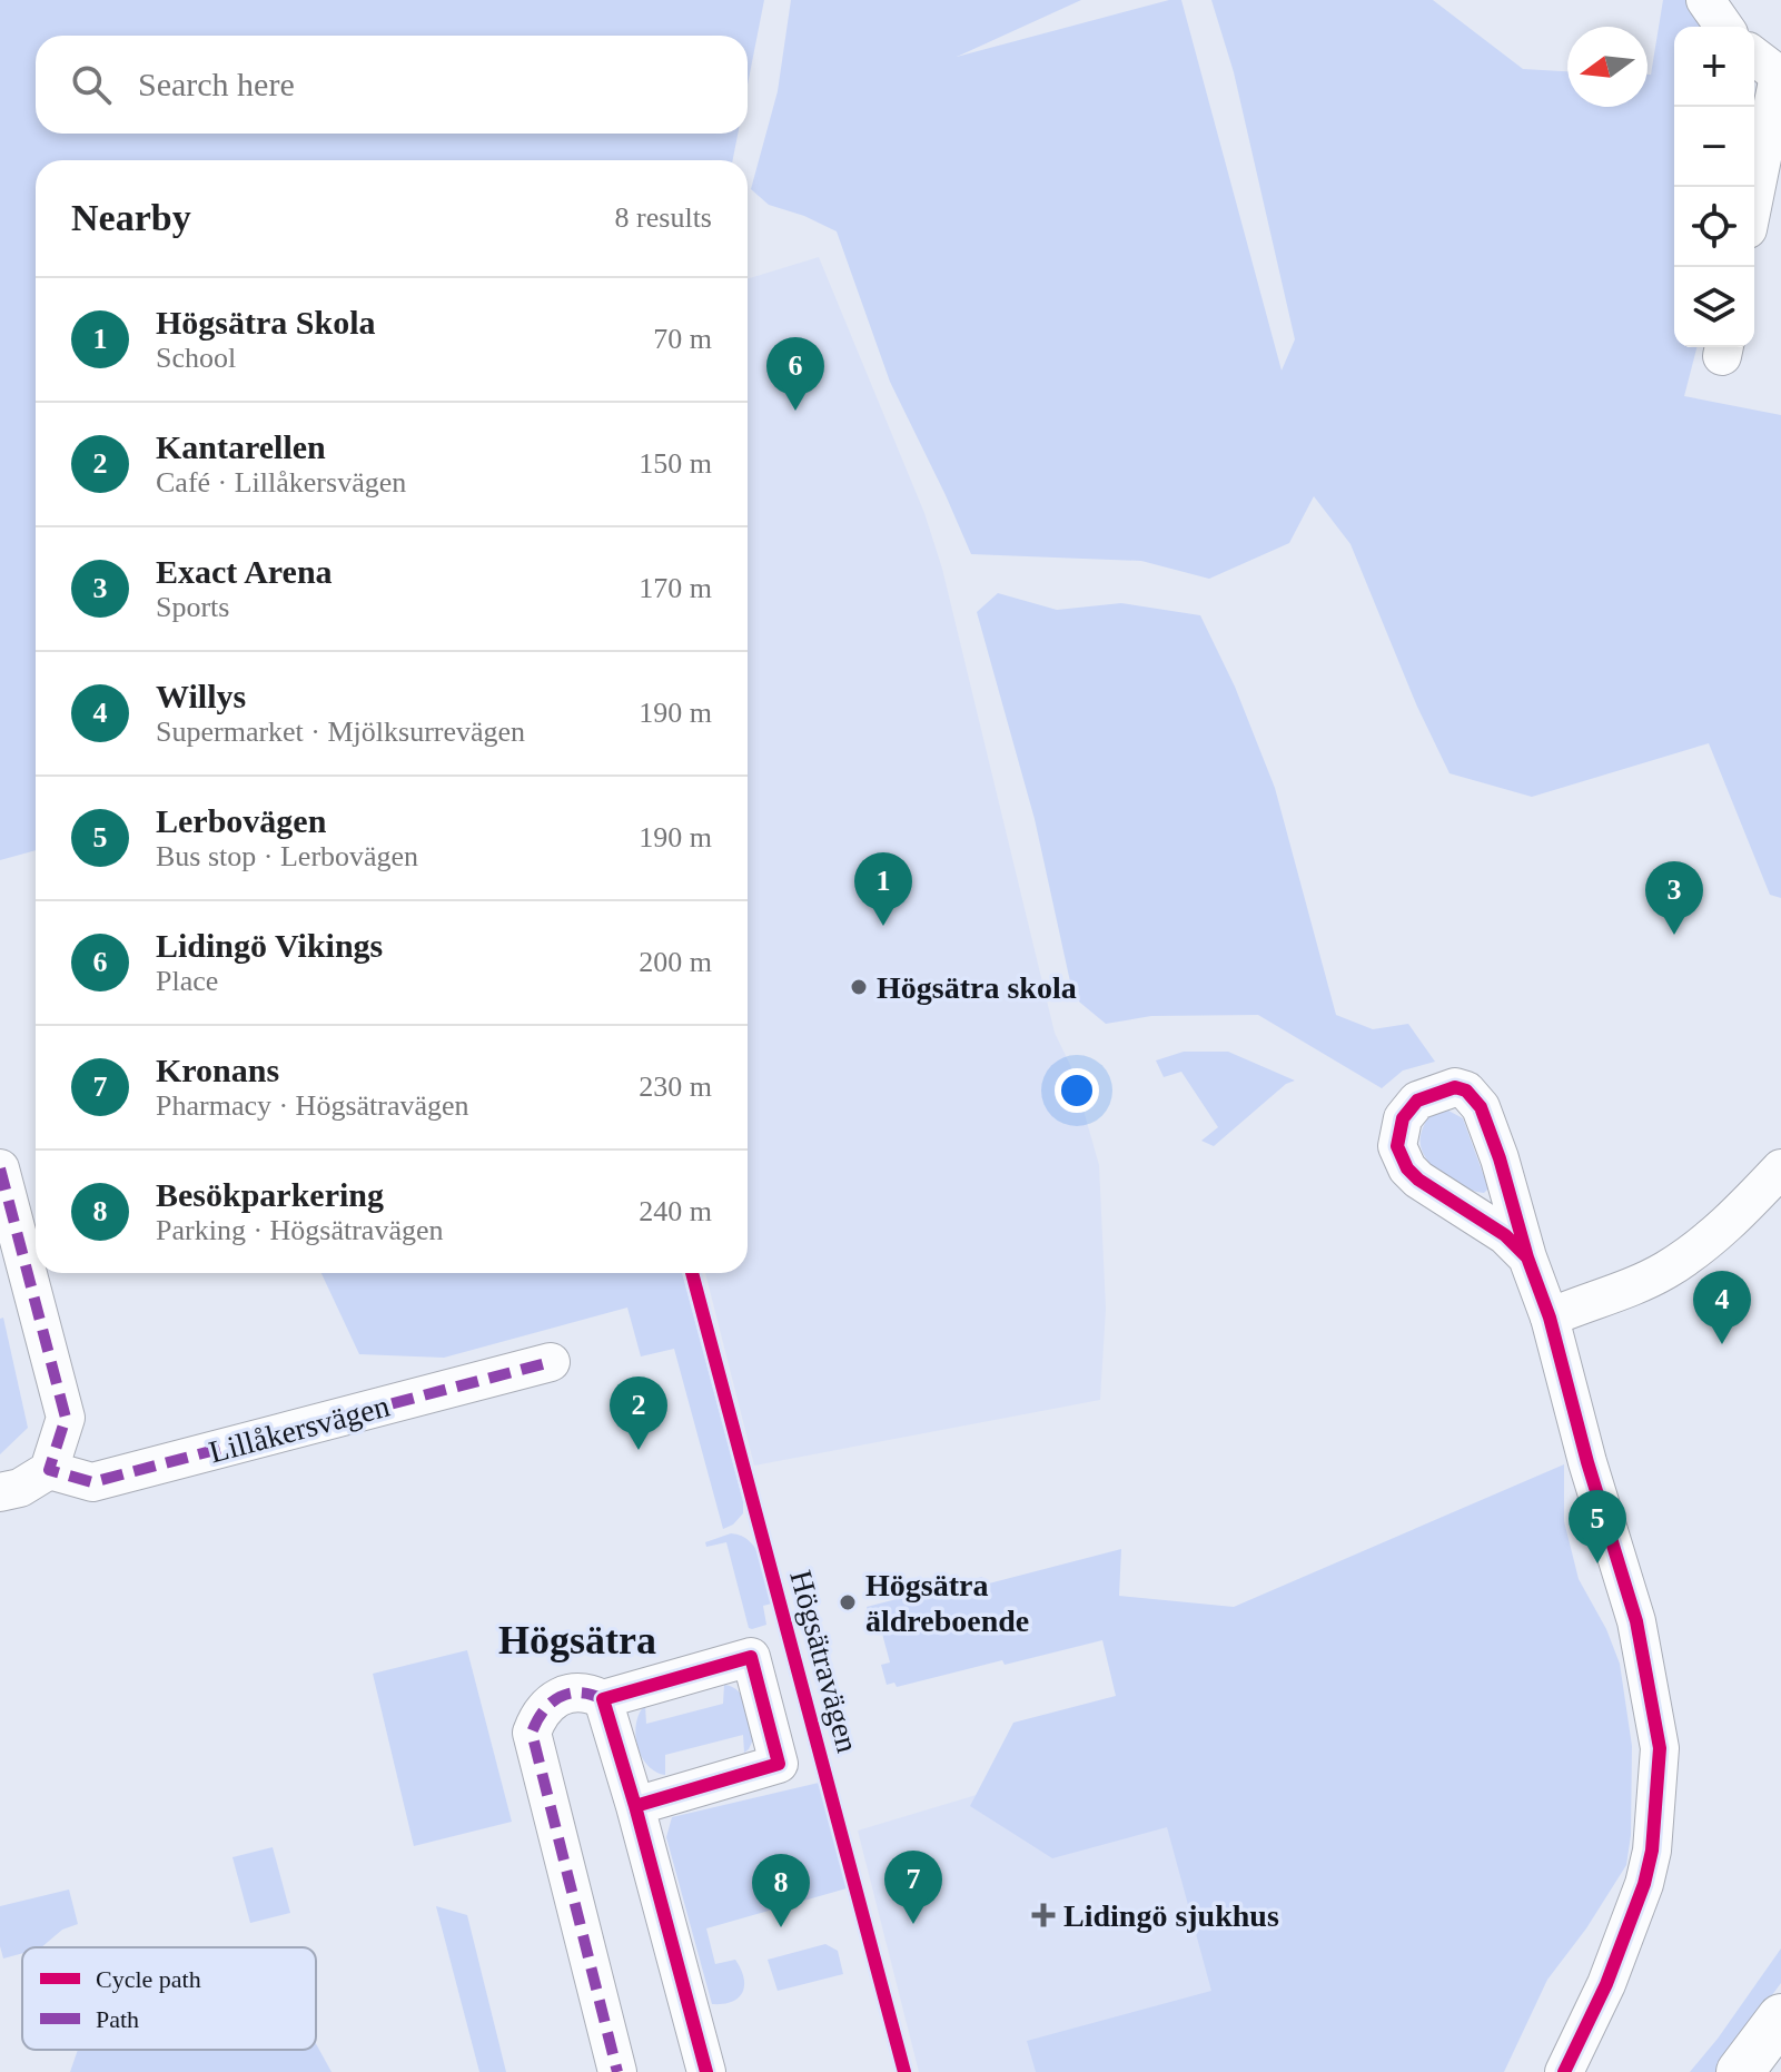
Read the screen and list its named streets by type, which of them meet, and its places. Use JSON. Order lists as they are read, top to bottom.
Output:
{
  "streets": {
    "street": ["Lillåkersvägen"],
    "cycle path": ["Högsätravägen"]
  },
  "districts": ["Högsätra"],
  "places": {
    "other": ["Högsätra skola", "Högsätra äldreboende"],
    "health": ["Lidingö sjukhus"]
  },
  "legend": ["Cycle path", "Path"],
  "north": "left",
  "page": {
    "map_buttons": ["+", "−"],
    "search": "Search here",
    "heading": ["Nearby", "8 results"],
    "list": [
      {
        "mark": "1",
        "name": "Högsätra Skola",
        "note": "School",
        "value": "70 m"
      },
      {
        "mark": "2",
        "name": "Kantarellen",
        "note": "Café · Lillåkersvägen",
        "value": "150 m"
      },
      {
        "mark": "3",
        "name": "Exact Arena",
        "note": "Sports",
        "value": "170 m"
      },
      {
        "mark": "4",
        "name": "Willys",
        "note": "Supermarket · Mjölksurrevägen",
        "value": "190 m"
      },
      {
        "mark": "5",
        "name": "Lerbovägen",
        "note": "Bus stop · Lerbovägen",
        "value": "190 m"
      },
      {
        "mark": "6",
        "name": "Lidingö Vikings",
        "note": "Place",
        "value": "200 m"
      },
      {
        "mark": "7",
        "name": "Kronans",
        "note": "Pharmacy · Högsätravägen",
        "value": "230 m"
      },
      {
        "mark": "8",
        "name": "Besökparkering",
        "note": "Parking · Högsätravägen",
        "value": "240 m"
      }
    ],
    "pins": [
      "6",
      "1",
      "3",
      "4",
      "2",
      "5",
      "7",
      "8"
    ]
  }
}
